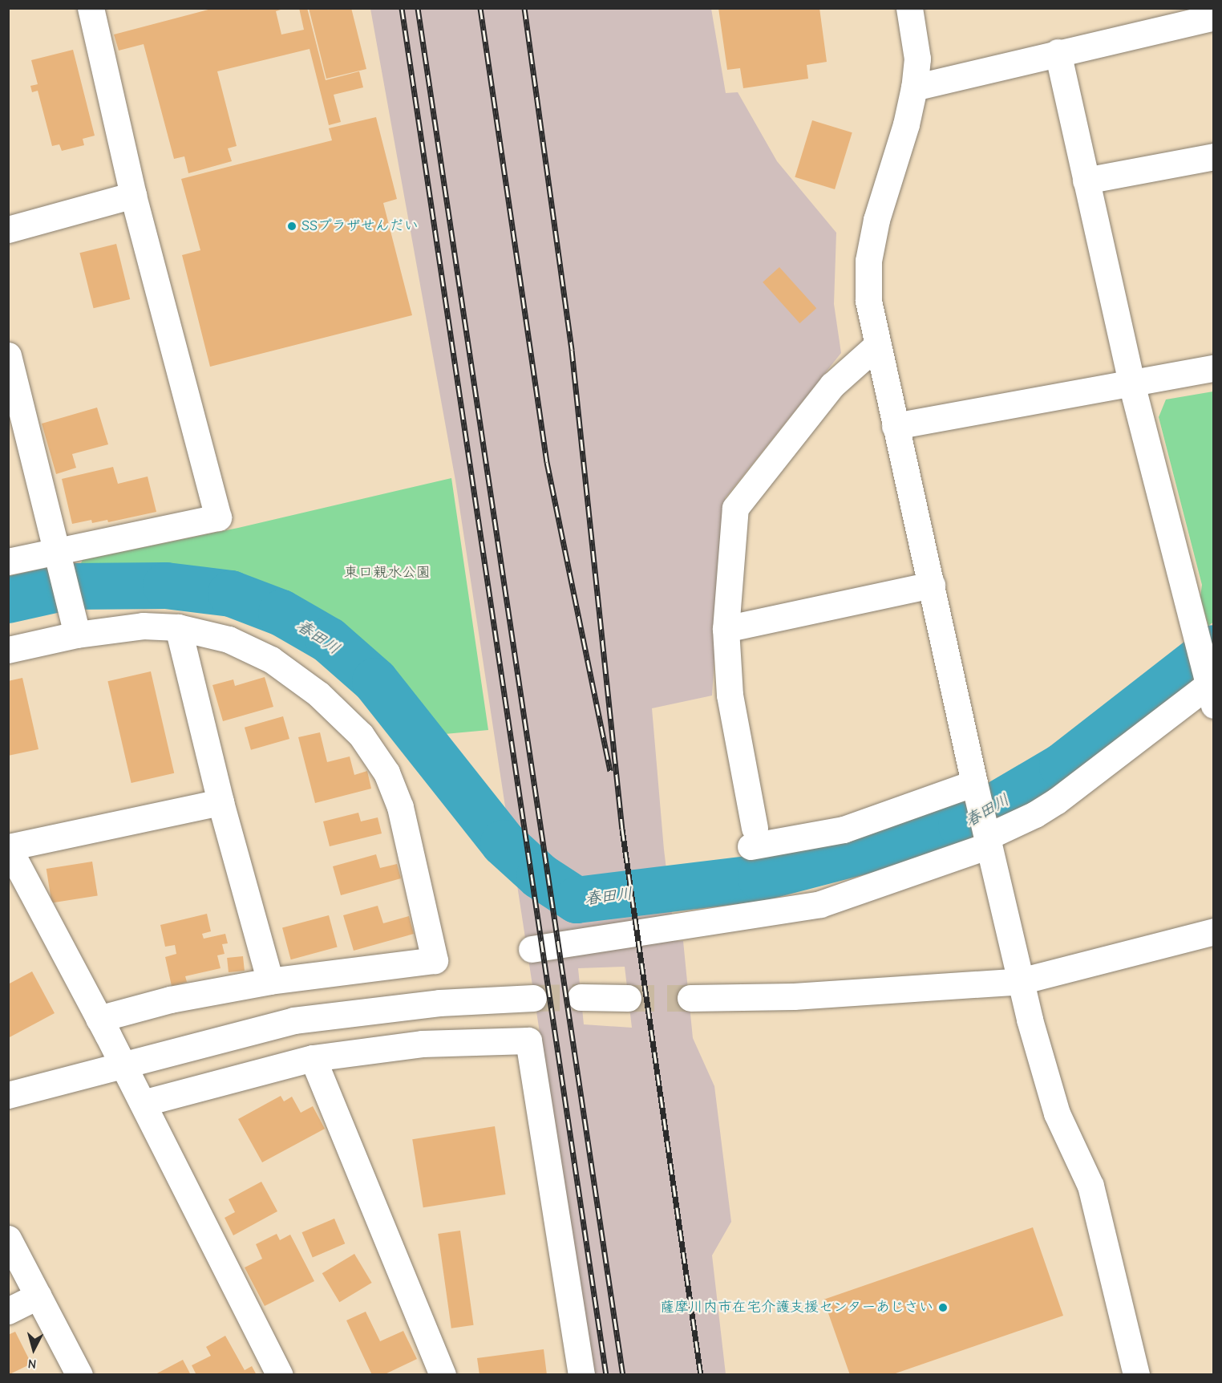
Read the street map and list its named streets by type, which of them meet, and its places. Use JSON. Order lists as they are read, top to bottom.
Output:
{
  "water": ["春田川"],
  "parks": ["東口親水公園"],
  "places": ["SSプラザせんだい", "薩摩川内市在宅介護支援センターあじさい"],
  "north": "bottom"
}
